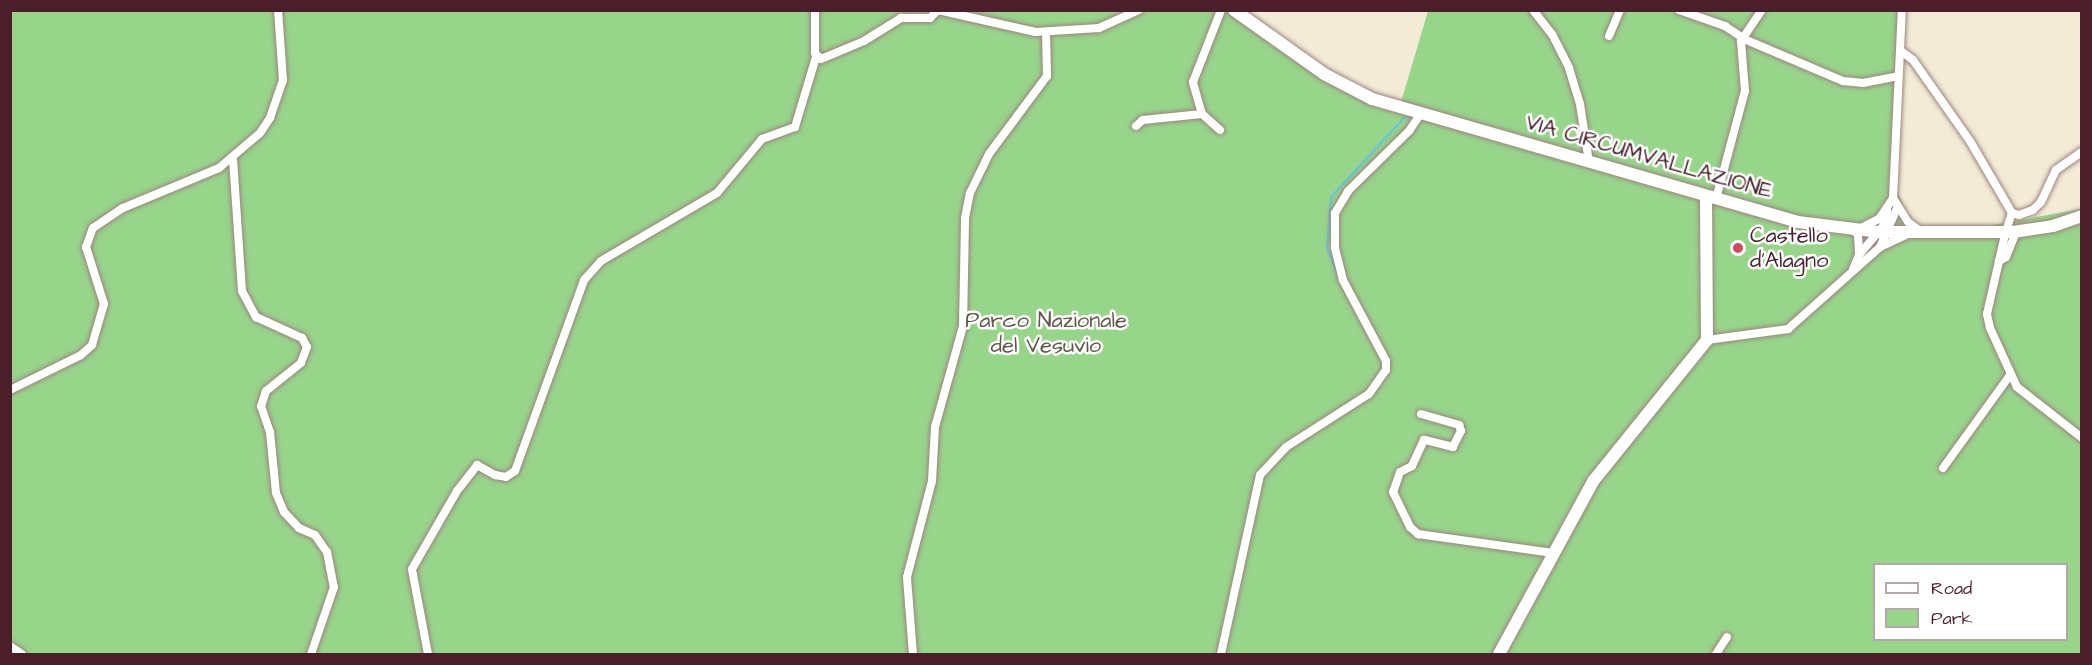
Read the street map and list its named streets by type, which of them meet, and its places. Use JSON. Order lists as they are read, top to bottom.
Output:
{
  "streets": {
    "main road": ["VIA CIRCUMVALLAZIONE"]
  },
  "parks": ["Parco Nazionale del Vesuvio"],
  "places": ["Castello d'Alagno"],
  "legend": ["Road", "Park"]
}
